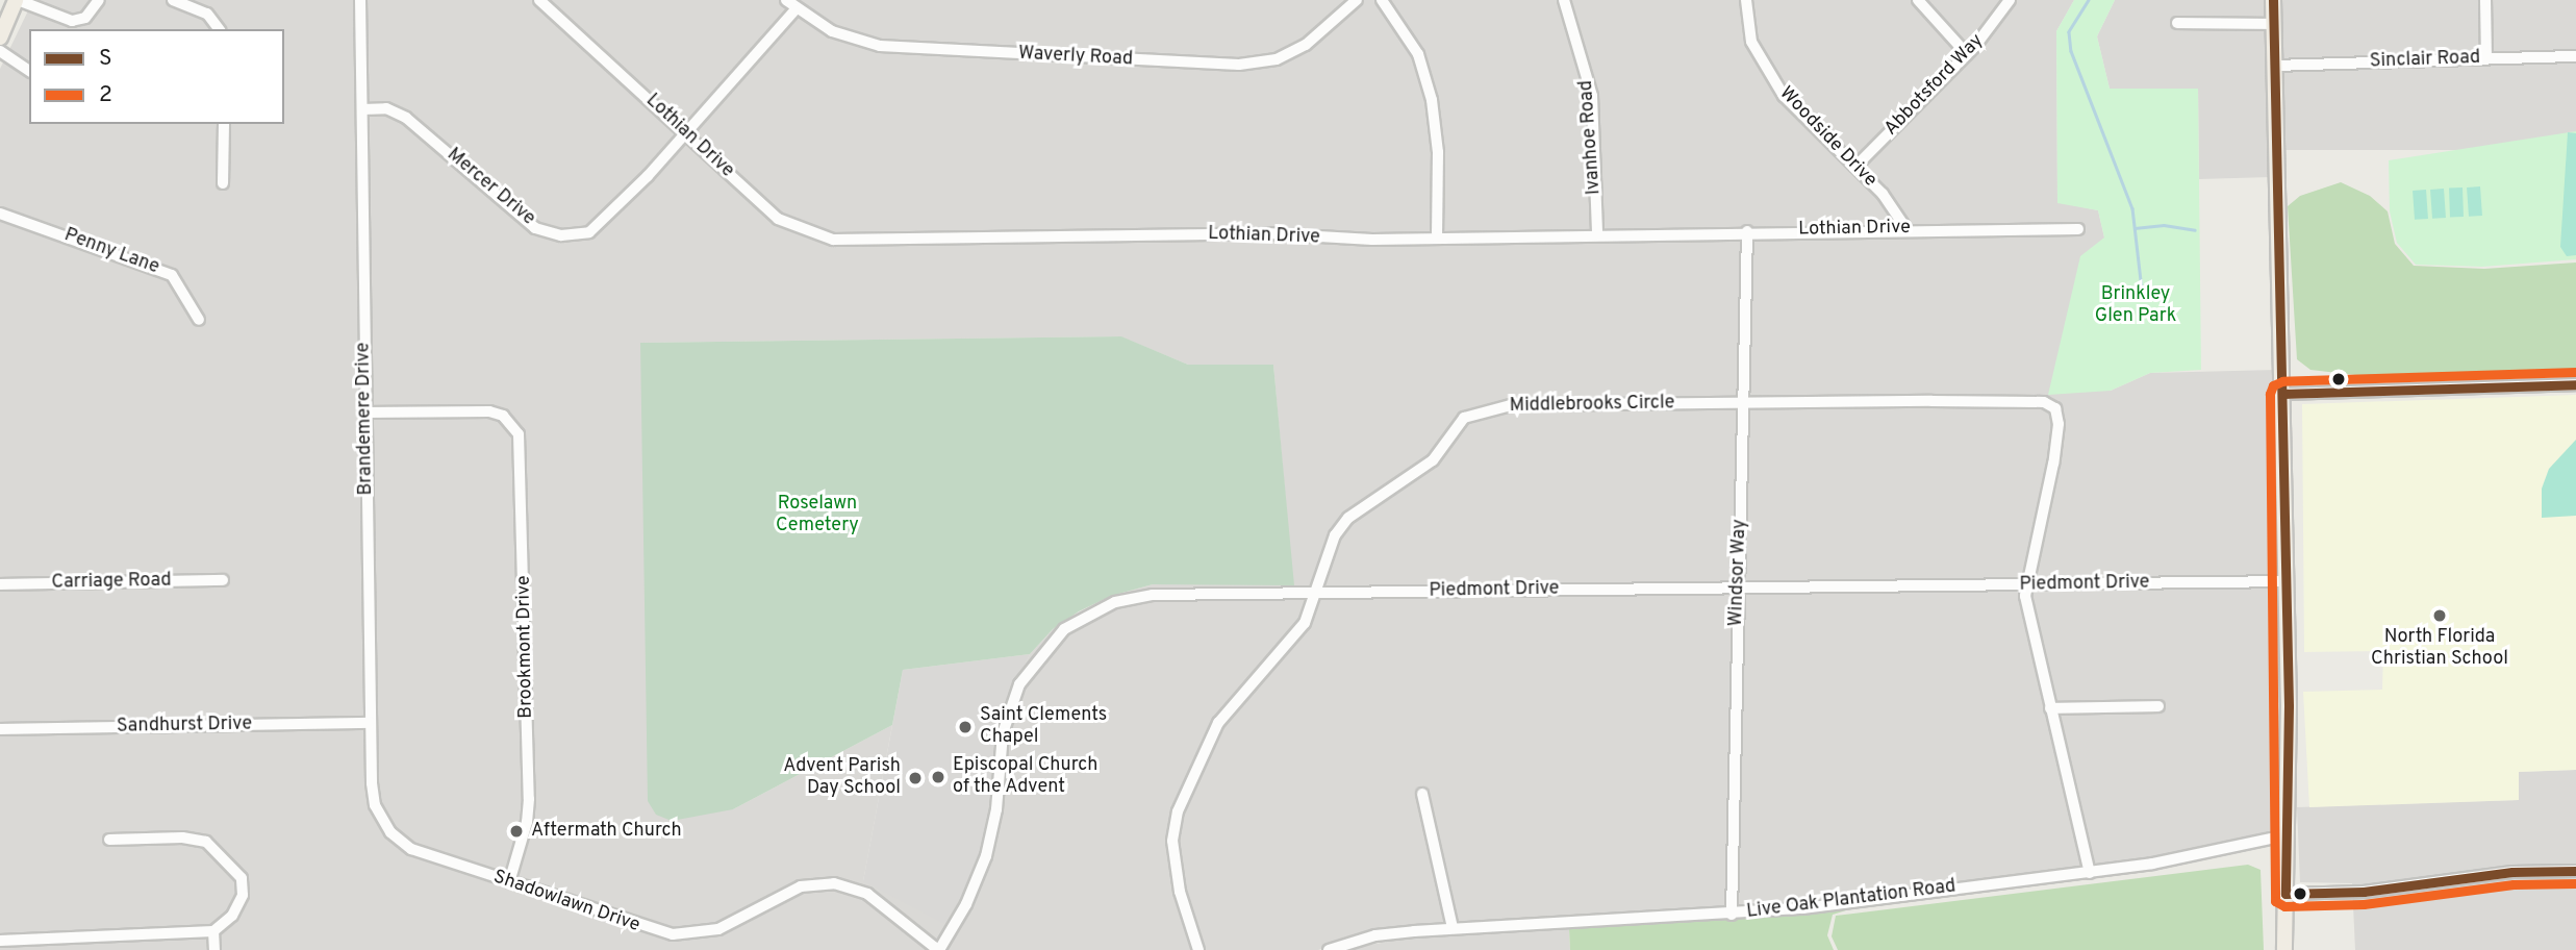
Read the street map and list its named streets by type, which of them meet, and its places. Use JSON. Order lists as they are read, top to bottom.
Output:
{
  "streets": {
    "street": [
      "Waverly Road",
      "Sinclair Road",
      "Abbotsford Way",
      "Lothian Drive",
      "Ivanhoe Road",
      "Woodside Drive",
      "Mercer Drive",
      "Penny Lane",
      "Middlebrooks Circle",
      "Brandemere Drive",
      "Windsor Way",
      "Carriage Road",
      "Piedmont Drive",
      "Brookmont Drive",
      "Sandhurst Drive",
      "Live Oak Plantation Road",
      "Shadowlawn Drive"
    ]
  },
  "crossings": [
    ["Waverly Road", "Mercer Drive"],
    ["Abbotsford Way", "Woodside Drive"],
    ["Lothian Drive", "Ivanhoe Road"],
    ["Lothian Drive", "Woodside Drive"],
    ["Lothian Drive", "Mercer Drive"],
    ["Lothian Drive", "Windsor Way"],
    ["Mercer Drive", "Brandemere Drive"],
    ["Middlebrooks Circle", "Windsor Way"],
    ["Middlebrooks Circle", "Piedmont Drive"],
    ["Middlebrooks Circle", "Live Oak Plantation Road"],
    ["Brandemere Drive", "Brookmont Drive"],
    ["Brandemere Drive", "Sandhurst Drive"],
    ["Brandemere Drive", "Shadowlawn Drive"],
    ["Windsor Way", "Piedmont Drive"],
    ["Windsor Way", "Live Oak Plantation Road"],
    ["Piedmont Drive", "Shadowlawn Drive"],
    ["Brookmont Drive", "Shadowlawn Drive"]
  ],
  "parks": ["Brinkley Glen Park", "Roselawn Cemetery"],
  "places": [
    "North Florida Christian School",
    "Saint Clements Chapel",
    "Episcopal Church of the Advent",
    "Advent Parish Day School",
    "Aftermath Church"
  ],
  "lines": ["transit line S", "transit line 2"],
  "legend": ["S", "2"]
}
